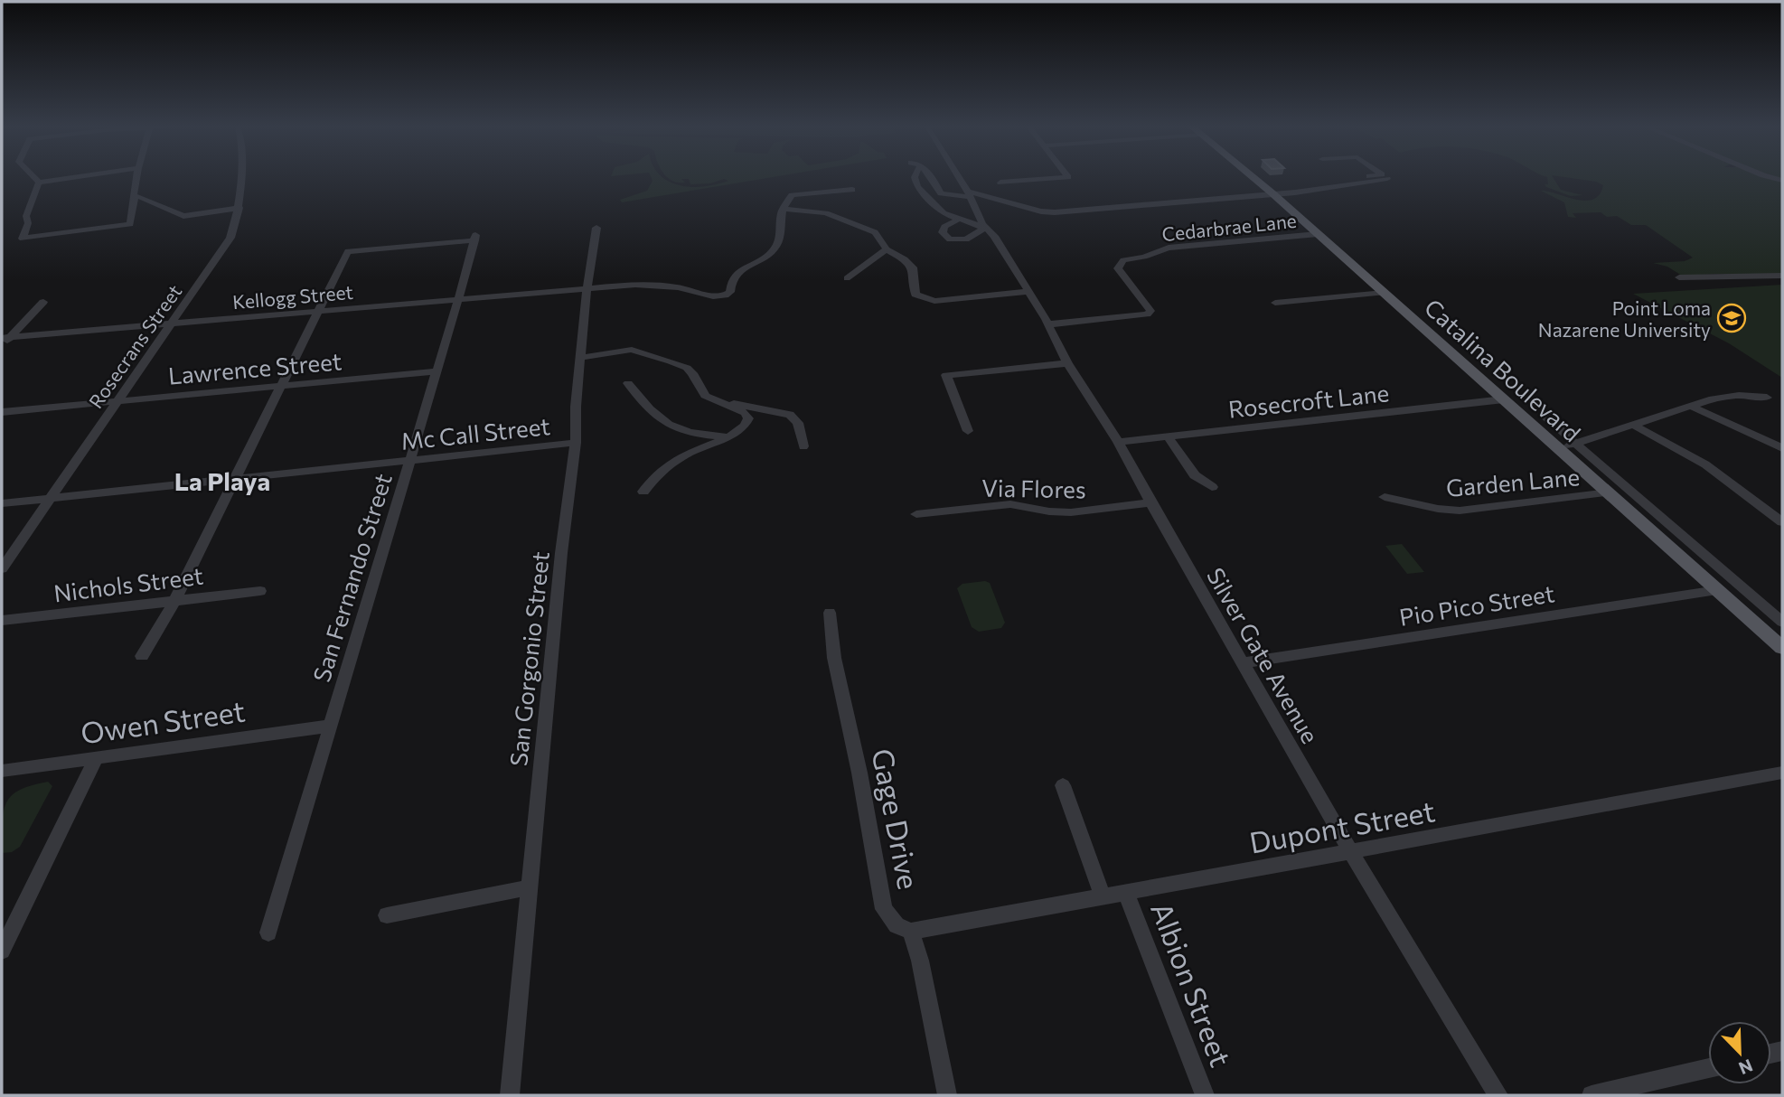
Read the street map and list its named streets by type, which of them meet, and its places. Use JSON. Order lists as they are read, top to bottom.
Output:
{
  "streets": {
    "main road": ["Catalina Boulevard"],
    "street": [
      "Cedarbrae Lane",
      "Kellogg Street",
      "Rosecrans Street",
      "Lawrence Street",
      "Rosecroft Lane",
      "Mc Call Street",
      "Garden Lane",
      "Via Flores",
      "San Fernando Street",
      "Nichols Street",
      "Pio Pico Street",
      "Silver Gate Avenue",
      "San Gorgonio Street",
      "Owen Street",
      "Gage Drive",
      "Dupont Street",
      "Albion Street"
    ]
  },
  "crossings": [
    ["Cedarbrae Lane", "Catalina Boulevard"],
    ["Cedarbrae Lane", "Silver Gate Avenue"],
    ["Kellogg Street", "Rosecrans Street"],
    ["Kellogg Street", "San Fernando Street"],
    ["Kellogg Street", "San Gorgonio Street"],
    ["Rosecrans Street", "Lawrence Street"],
    ["Rosecrans Street", "Mc Call Street"],
    ["Lawrence Street", "San Fernando Street"],
    ["Catalina Boulevard", "Rosecroft Lane"],
    ["Catalina Boulevard", "Garden Lane"],
    ["Catalina Boulevard", "Pio Pico Street"],
    ["Rosecroft Lane", "Silver Gate Avenue"],
    ["Mc Call Street", "San Fernando Street"],
    ["Mc Call Street", "San Gorgonio Street"],
    ["Via Flores", "Silver Gate Avenue"],
    ["San Fernando Street", "Owen Street"],
    ["Pio Pico Street", "Silver Gate Avenue"],
    ["Silver Gate Avenue", "Dupont Street"],
    ["Gage Drive", "Dupont Street"],
    ["Dupont Street", "Albion Street"]
  ],
  "districts": ["La Playa"],
  "places": {
    "school or university": ["Point Loma Nazarene University"]
  },
  "north": "bottom right"
}
